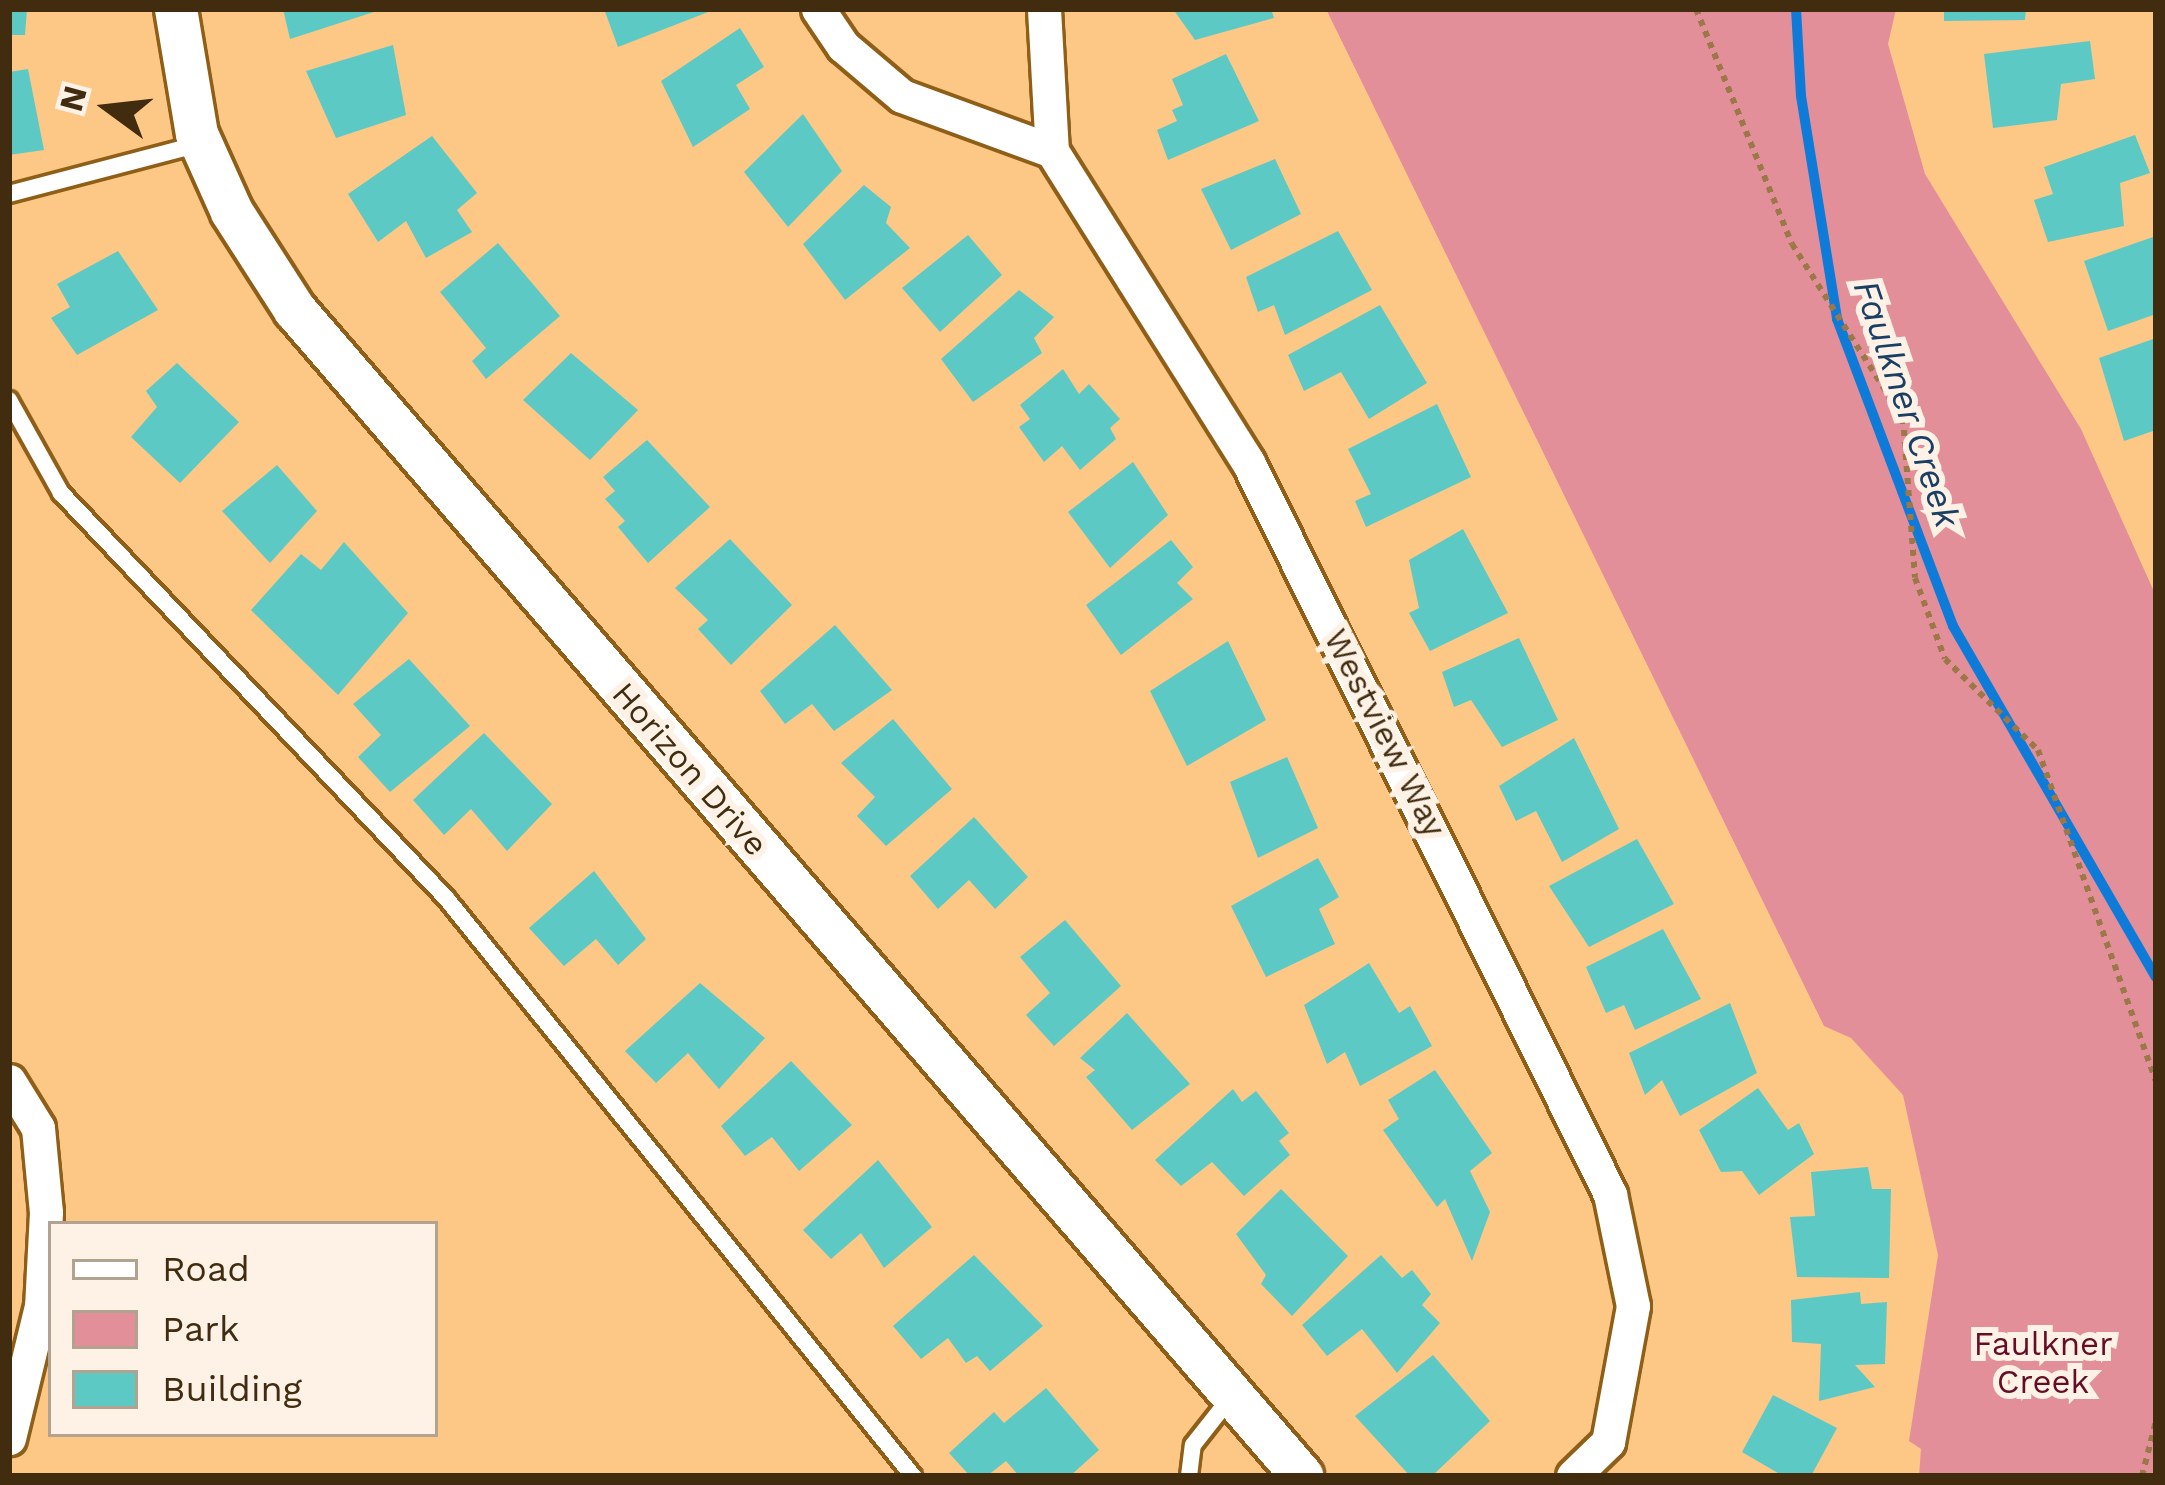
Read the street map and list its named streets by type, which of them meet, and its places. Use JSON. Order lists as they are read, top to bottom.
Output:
{
  "streets": {
    "street": ["Westview Way", "Horizon Drive"]
  },
  "water": ["Faulkner Creek"],
  "parks": ["Faulkner Creek"],
  "legend": ["Road", "Park", "Building"],
  "north": "left"
}
